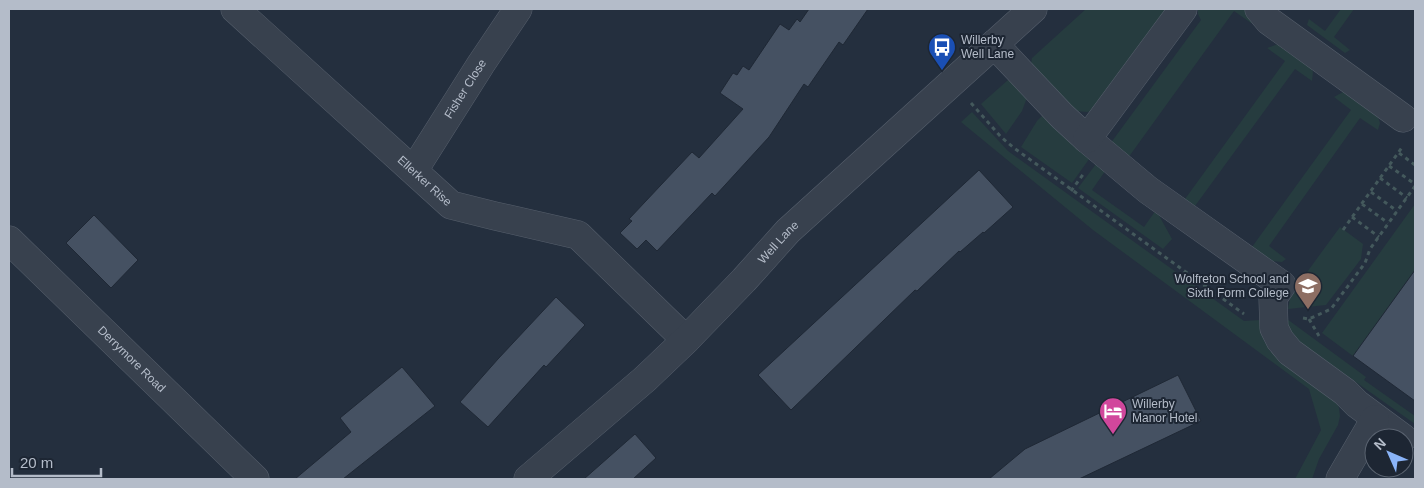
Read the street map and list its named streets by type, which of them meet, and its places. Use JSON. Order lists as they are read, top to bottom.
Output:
{
  "streets": {
    "street": [
      "Fisher Close",
      "Ellerker Rise",
      "Well Lane",
      "Derrymore Road"
    ]
  },
  "crossings": [
    ["Fisher Close", "Ellerker Rise"],
    ["Ellerker Rise", "Well Lane"]
  ],
  "places": {
    "bus stop": ["Willerby Well Lane"],
    "school or university": ["Wolfreton School and Sixth Form College"],
    "hotel": ["Willerby Manor Hotel"]
  },
  "scale_bar": "20 m",
  "north": "top left"
}
